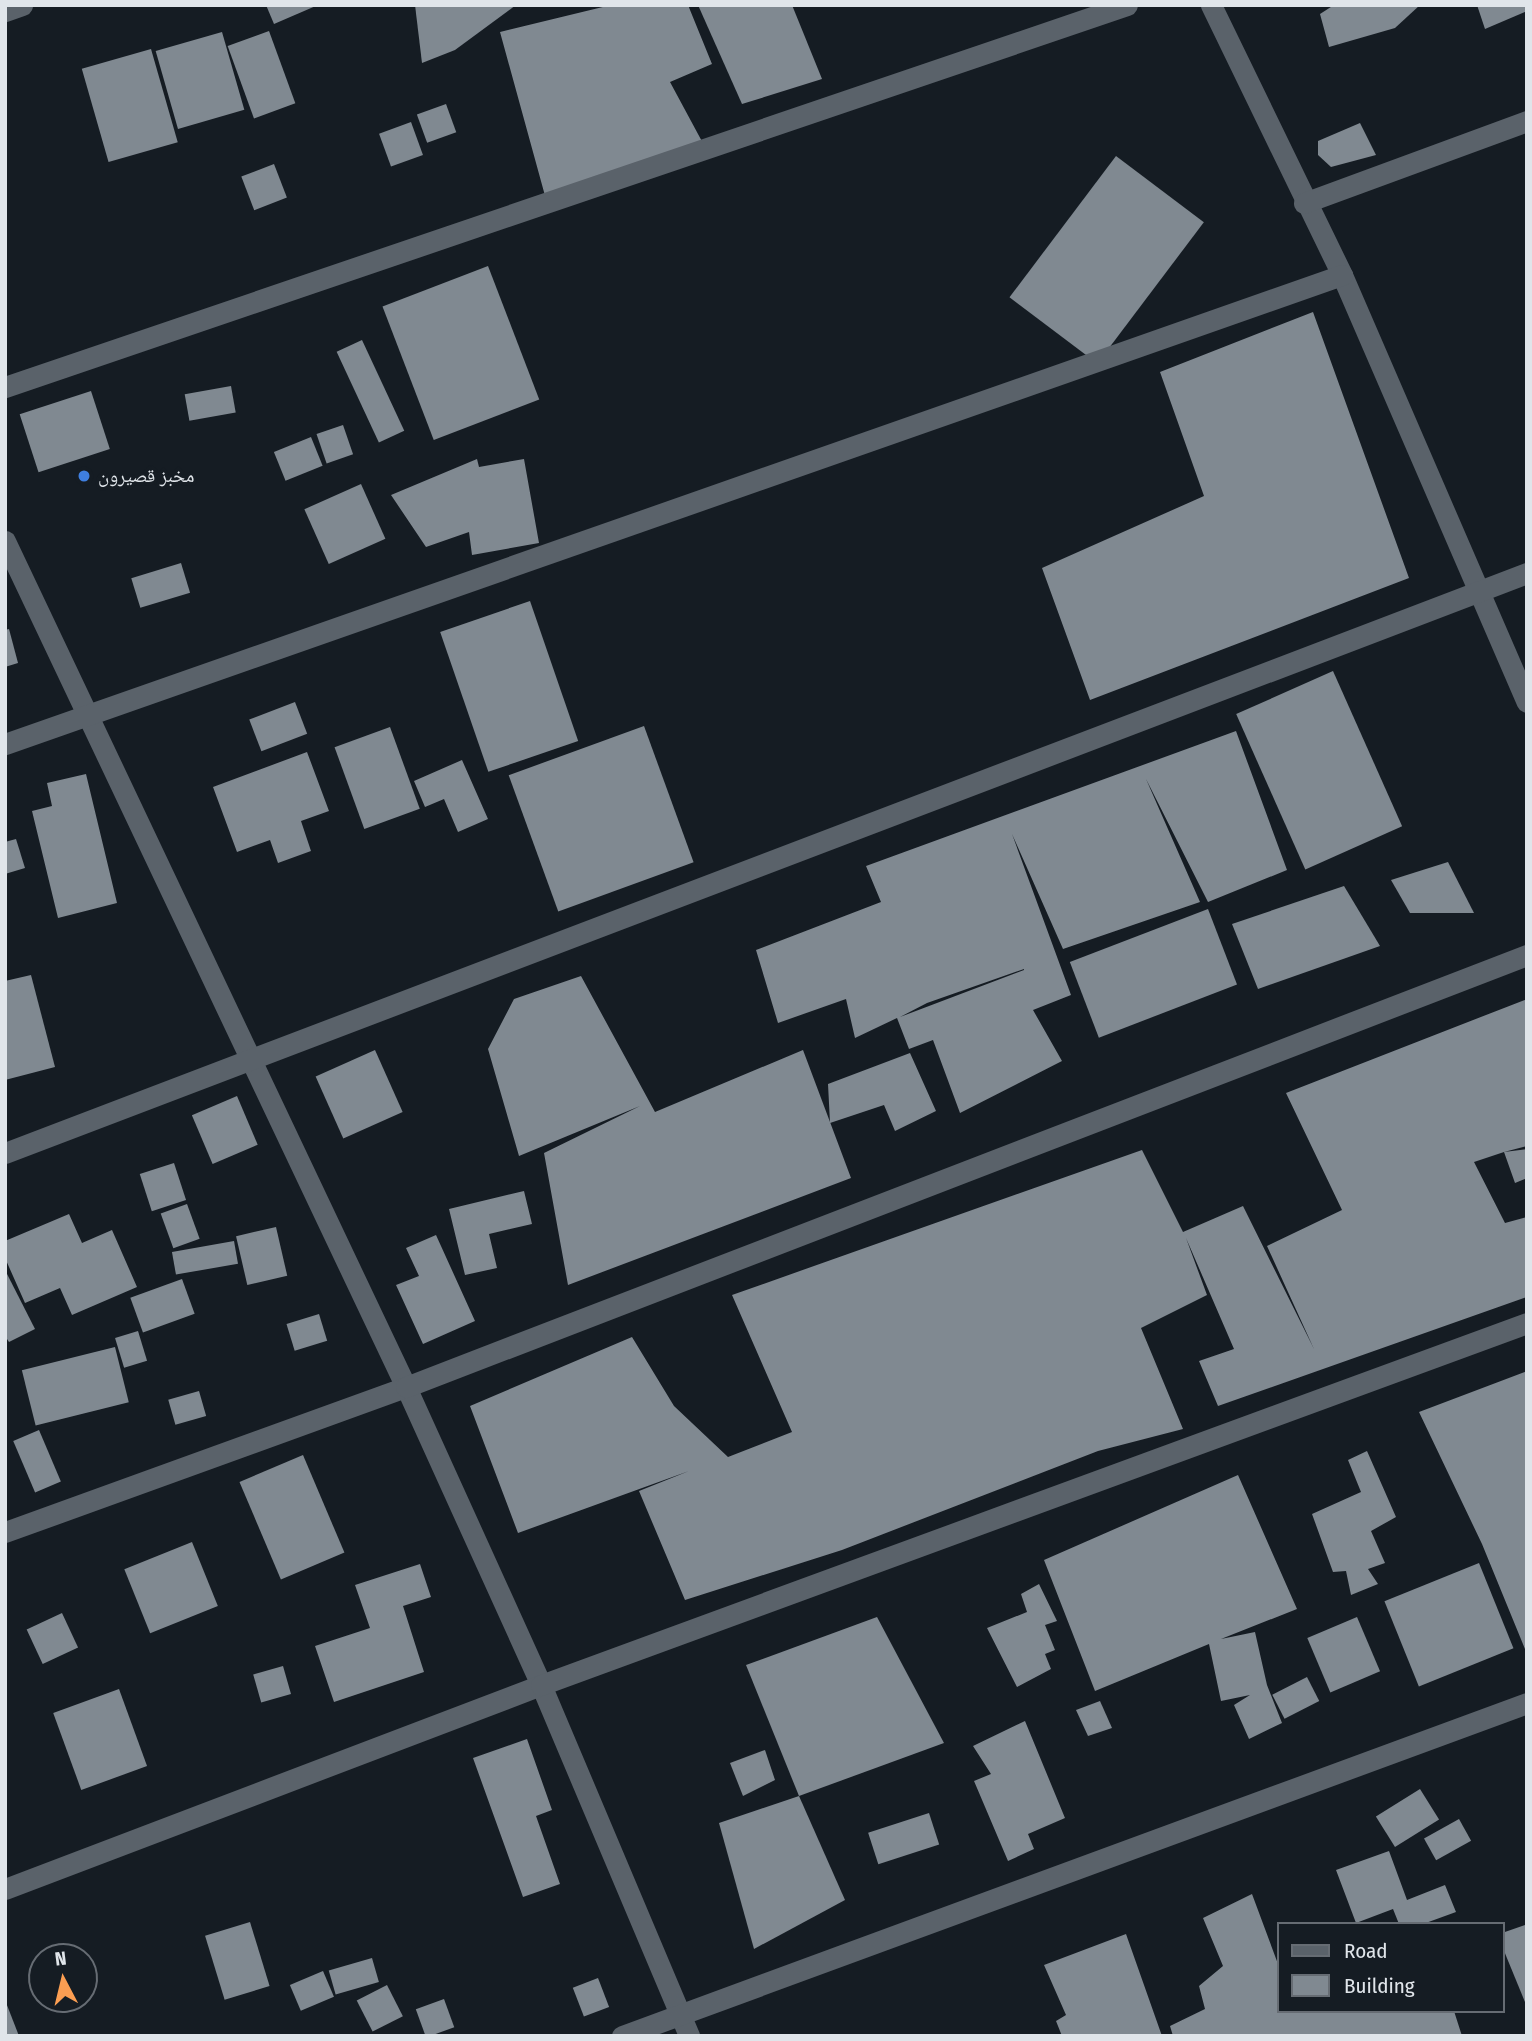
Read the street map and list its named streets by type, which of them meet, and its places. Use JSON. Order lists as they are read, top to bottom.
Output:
{
  "places": ["مخبز قصيرون"],
  "legend": ["Road", "Building"],
  "north": "top"
}
